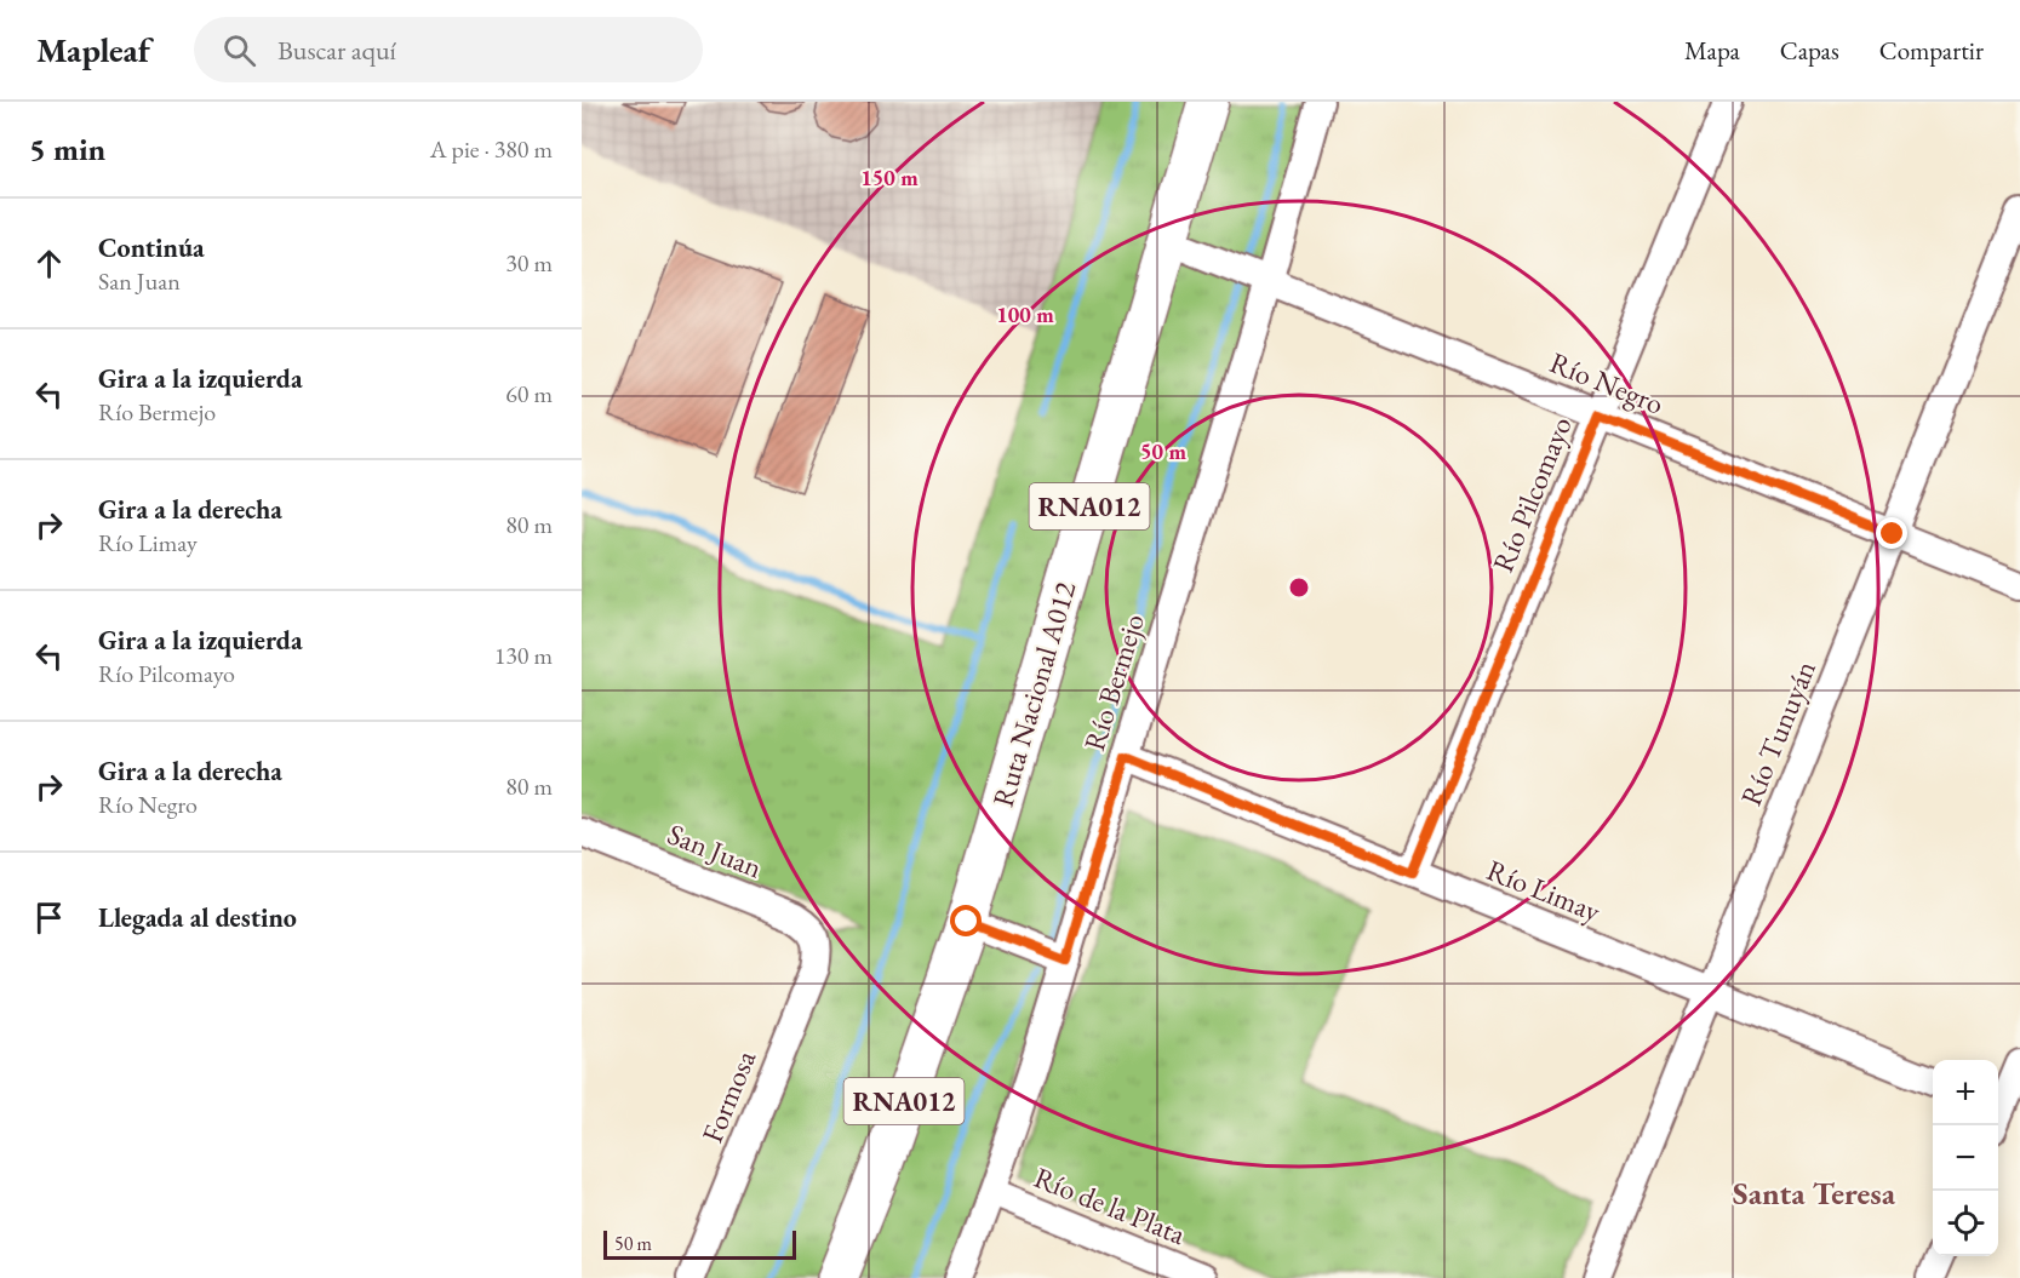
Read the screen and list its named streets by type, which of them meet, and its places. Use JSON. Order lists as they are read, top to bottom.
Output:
{
  "streets": {
    "highway": ["RNA012", "Ruta Nacional A012"],
    "street": [
      "Río Negro",
      "Río Pilcomayo",
      "Río Bermejo",
      "Río Tunuyán",
      "San Juan",
      "Río Limay",
      "Formosa",
      "Río de la Plata"
    ]
  },
  "crossings": [
    ["Río Negro", "Río Pilcomayo"],
    ["Río Negro", "Río Bermejo"],
    ["Río Negro", "Ruta Nacional A012"],
    ["Río Negro", "Río Tunuyán"],
    ["Río Pilcomayo", "Río Limay"],
    ["Río Bermejo", "Río Limay"],
    ["Río Bermejo", "Río de la Plata"],
    ["Río Tunuyán", "Río Limay"],
    ["San Juan", "Formosa"]
  ],
  "districts": ["Santa Teresa"],
  "scale_bar": "50 m",
  "page": {
    "header": "Mapleaf",
    "search": "Buscar aquí",
    "nav": ["Mapa", "Capas", "Compartir"],
    "heading": ["5 min", "A pie · 380 m"],
    "list": [
      ["Continúa", "San Juan", "30 m"],
      ["Gira a la izquierda", "Río Bermejo", "60 m"],
      ["Gira a la derecha", "Río Limay", "80 m"],
      ["Gira a la izquierda", "Río Pilcomayo", "130 m"],
      ["Gira a la derecha", "Río Negro", "80 m"],
      "Llegada al destino"
    ],
    "map_buttons": ["+", "−"],
    "scale": "50 m"
  },
  "rings": ["150 m", "100 m", "50 m"]
}
